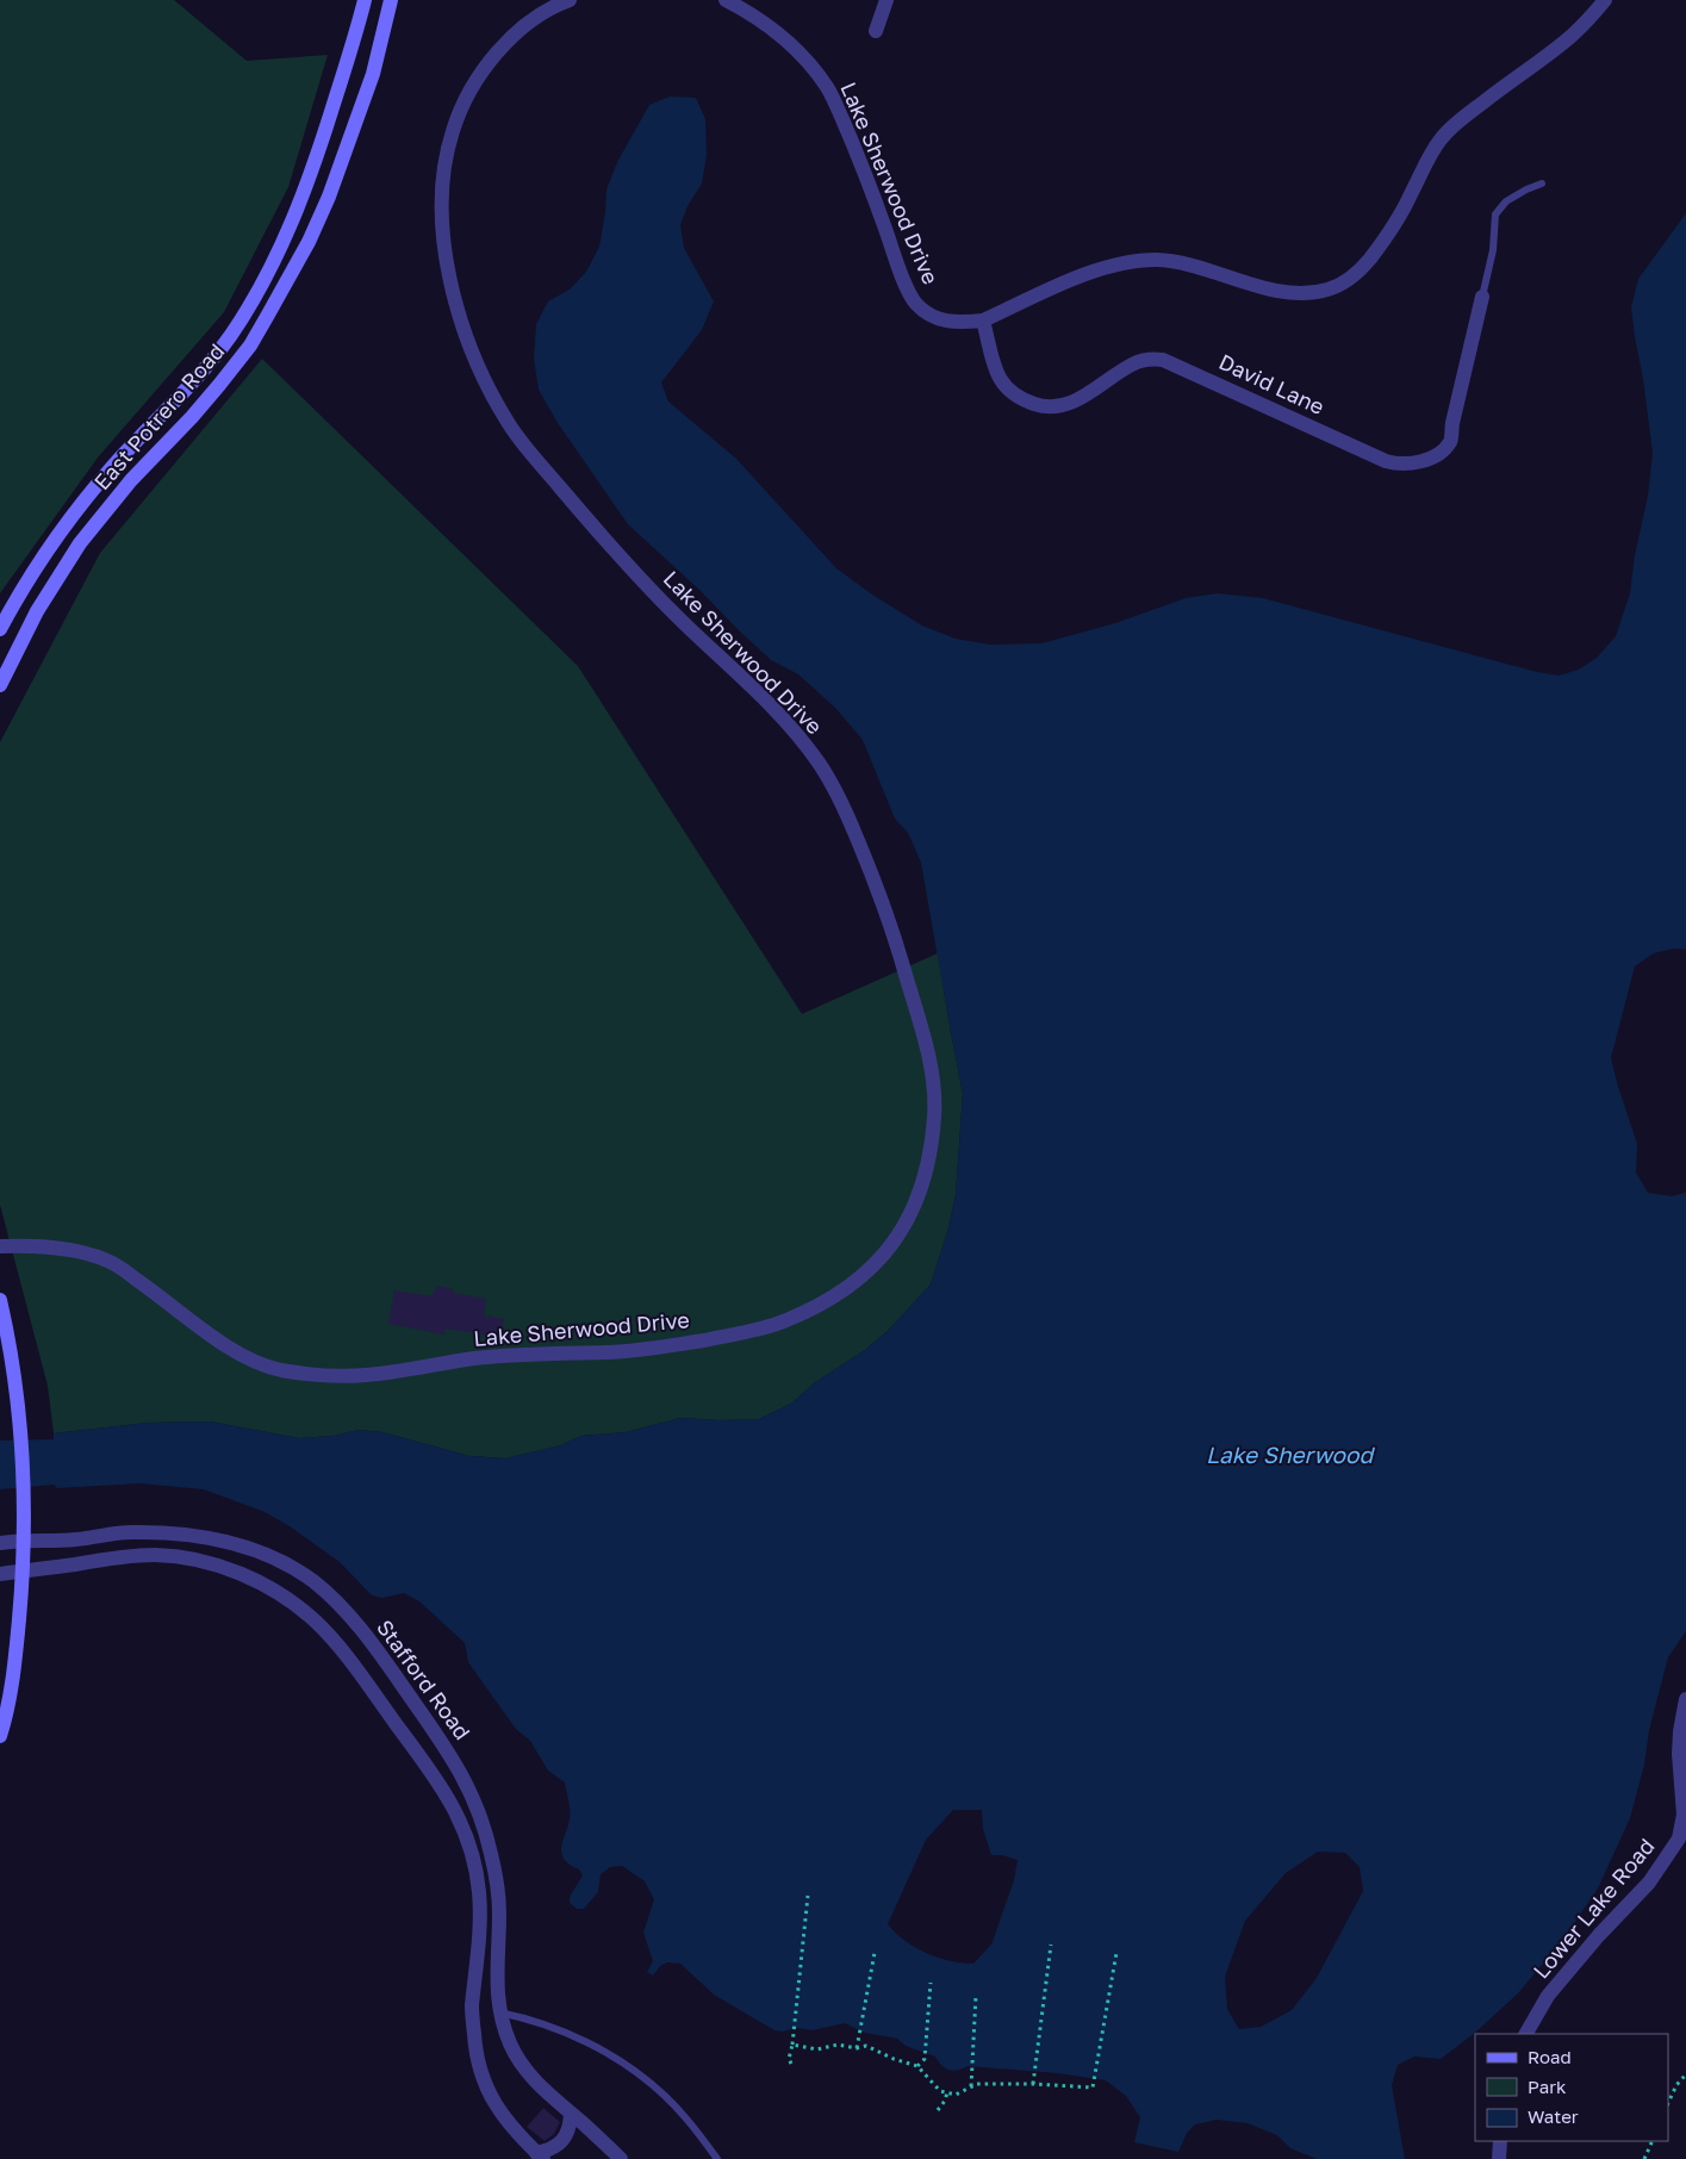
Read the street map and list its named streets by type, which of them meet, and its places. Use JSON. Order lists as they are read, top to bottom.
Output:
{
  "streets": {
    "street": [
      "Lake Sherwood Drive",
      "David Lane",
      "East Potrero Road",
      "Stafford Road",
      "Lower Lake Road"
    ]
  },
  "crossings": [
    ["Lake Sherwood Drive", "David Lane"]
  ],
  "water": ["Lake Sherwood"],
  "legend": ["Road", "Park", "Water"]
}
